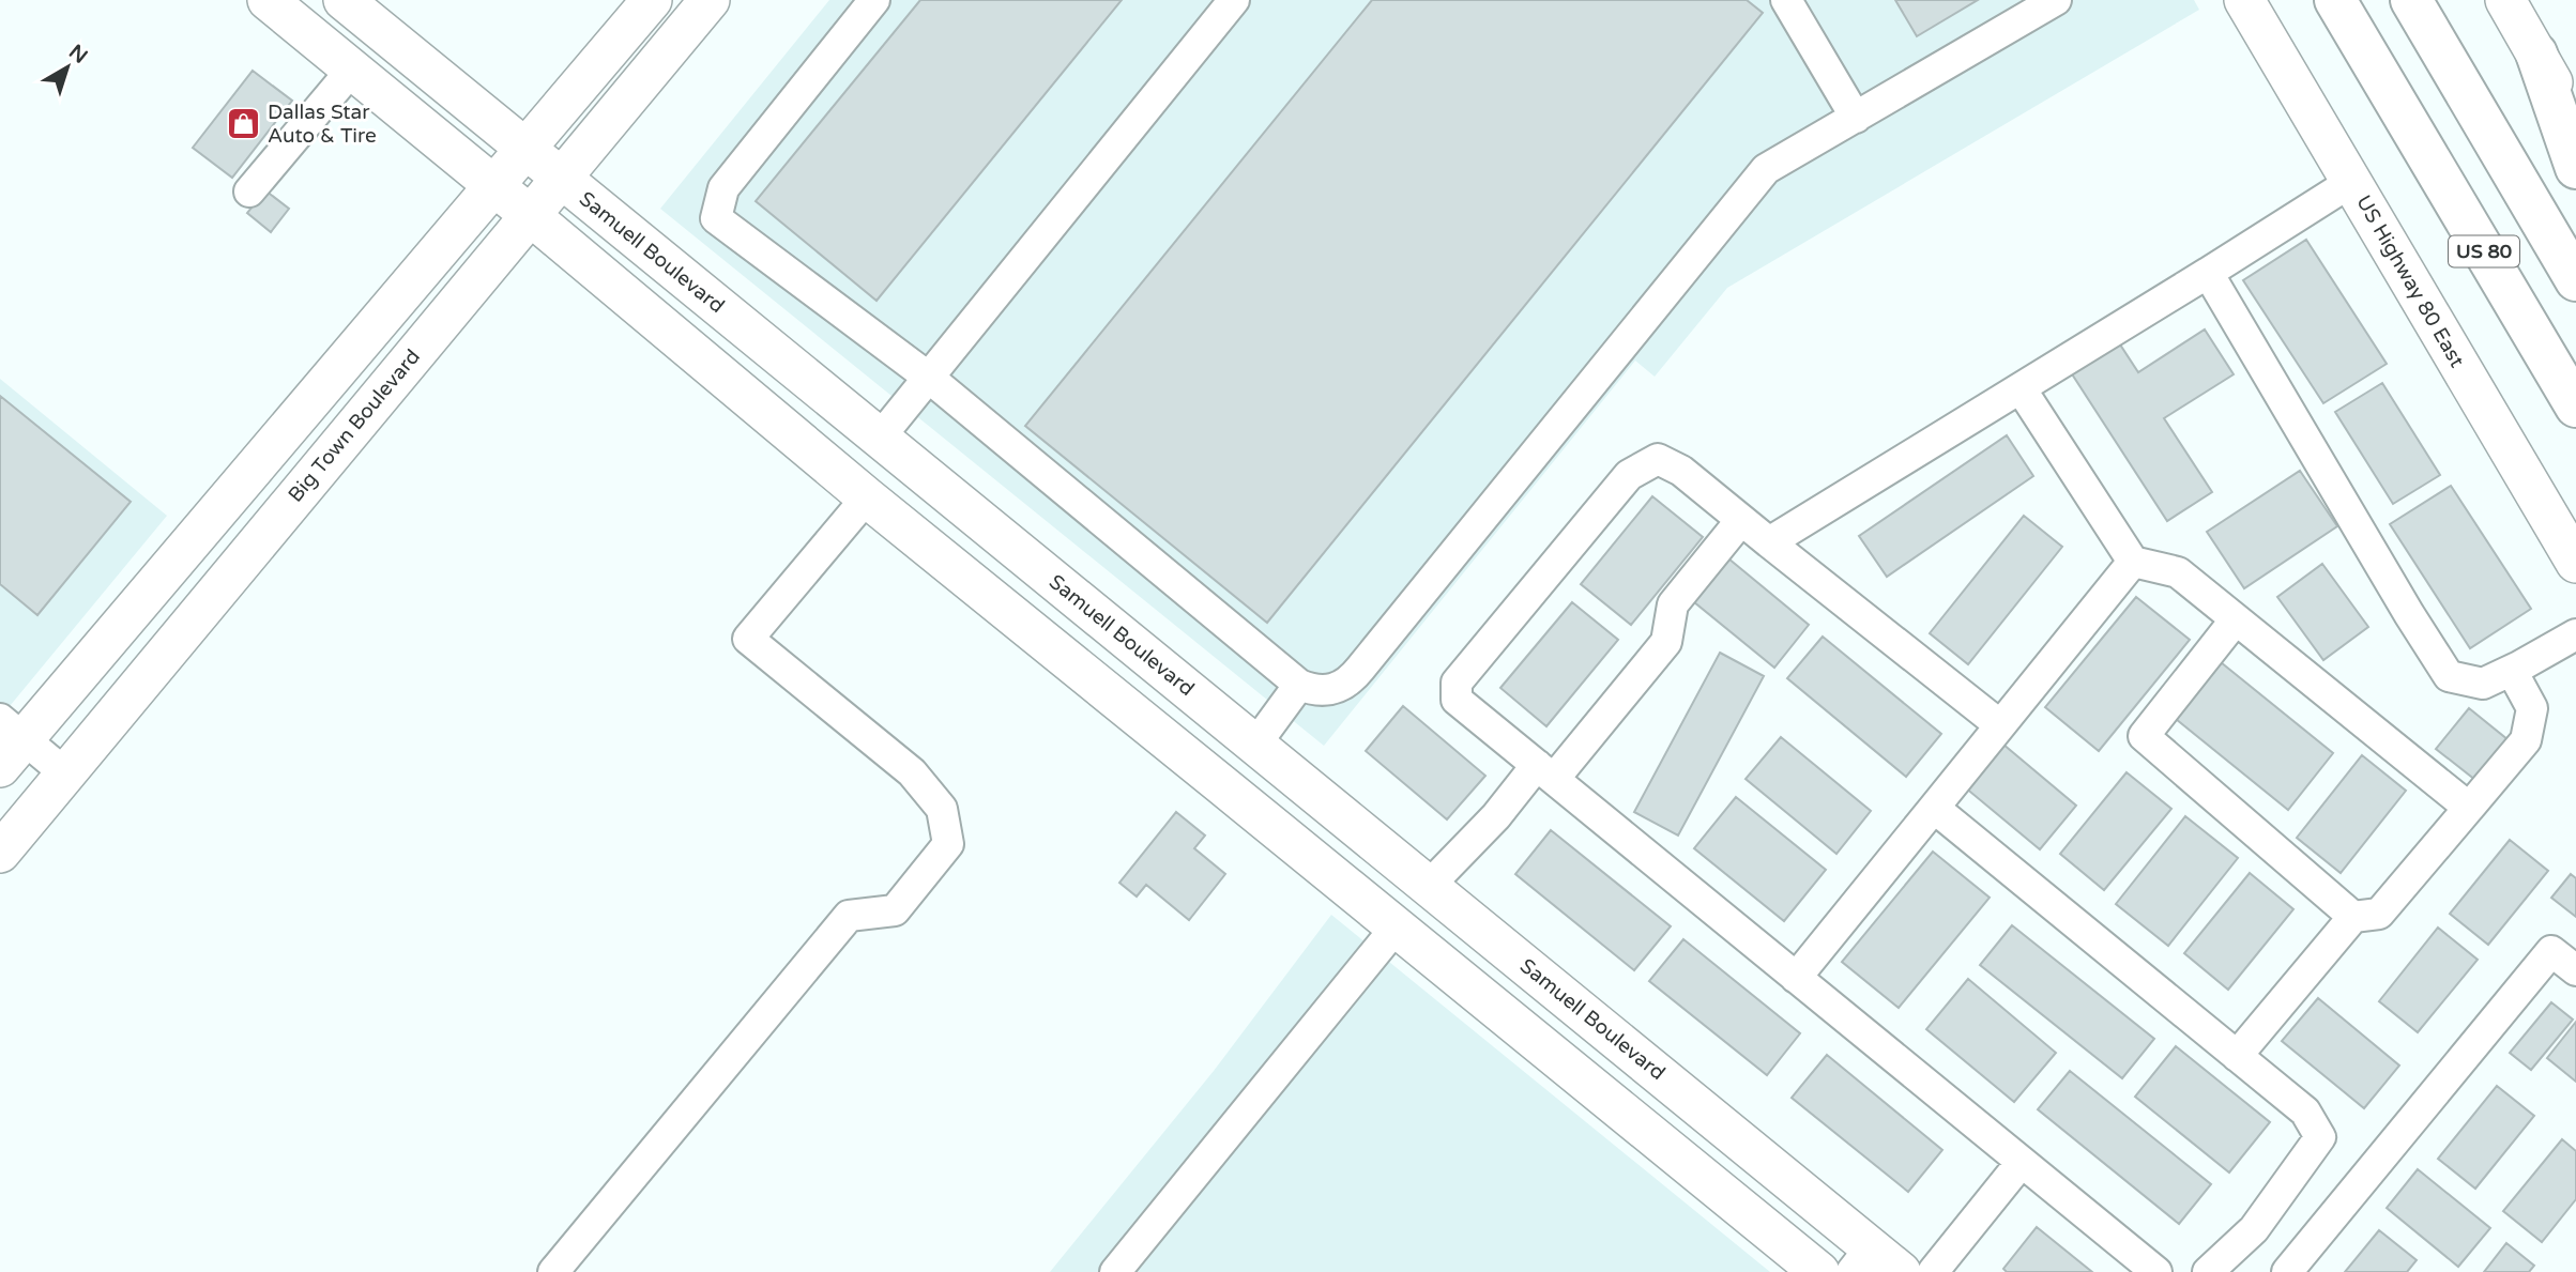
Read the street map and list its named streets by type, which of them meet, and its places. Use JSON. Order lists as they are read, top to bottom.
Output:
{
  "streets": {
    "highway": ["US 80"],
    "main road": ["Samuell Boulevard", "US Highway 80 East", "Big Town Boulevard"]
  },
  "crossings": [
    ["Samuell Boulevard", "Big Town Boulevard"]
  ],
  "places": {
    "shop": ["Dallas Star Auto & Tire"]
  },
  "north": "top right"
}
